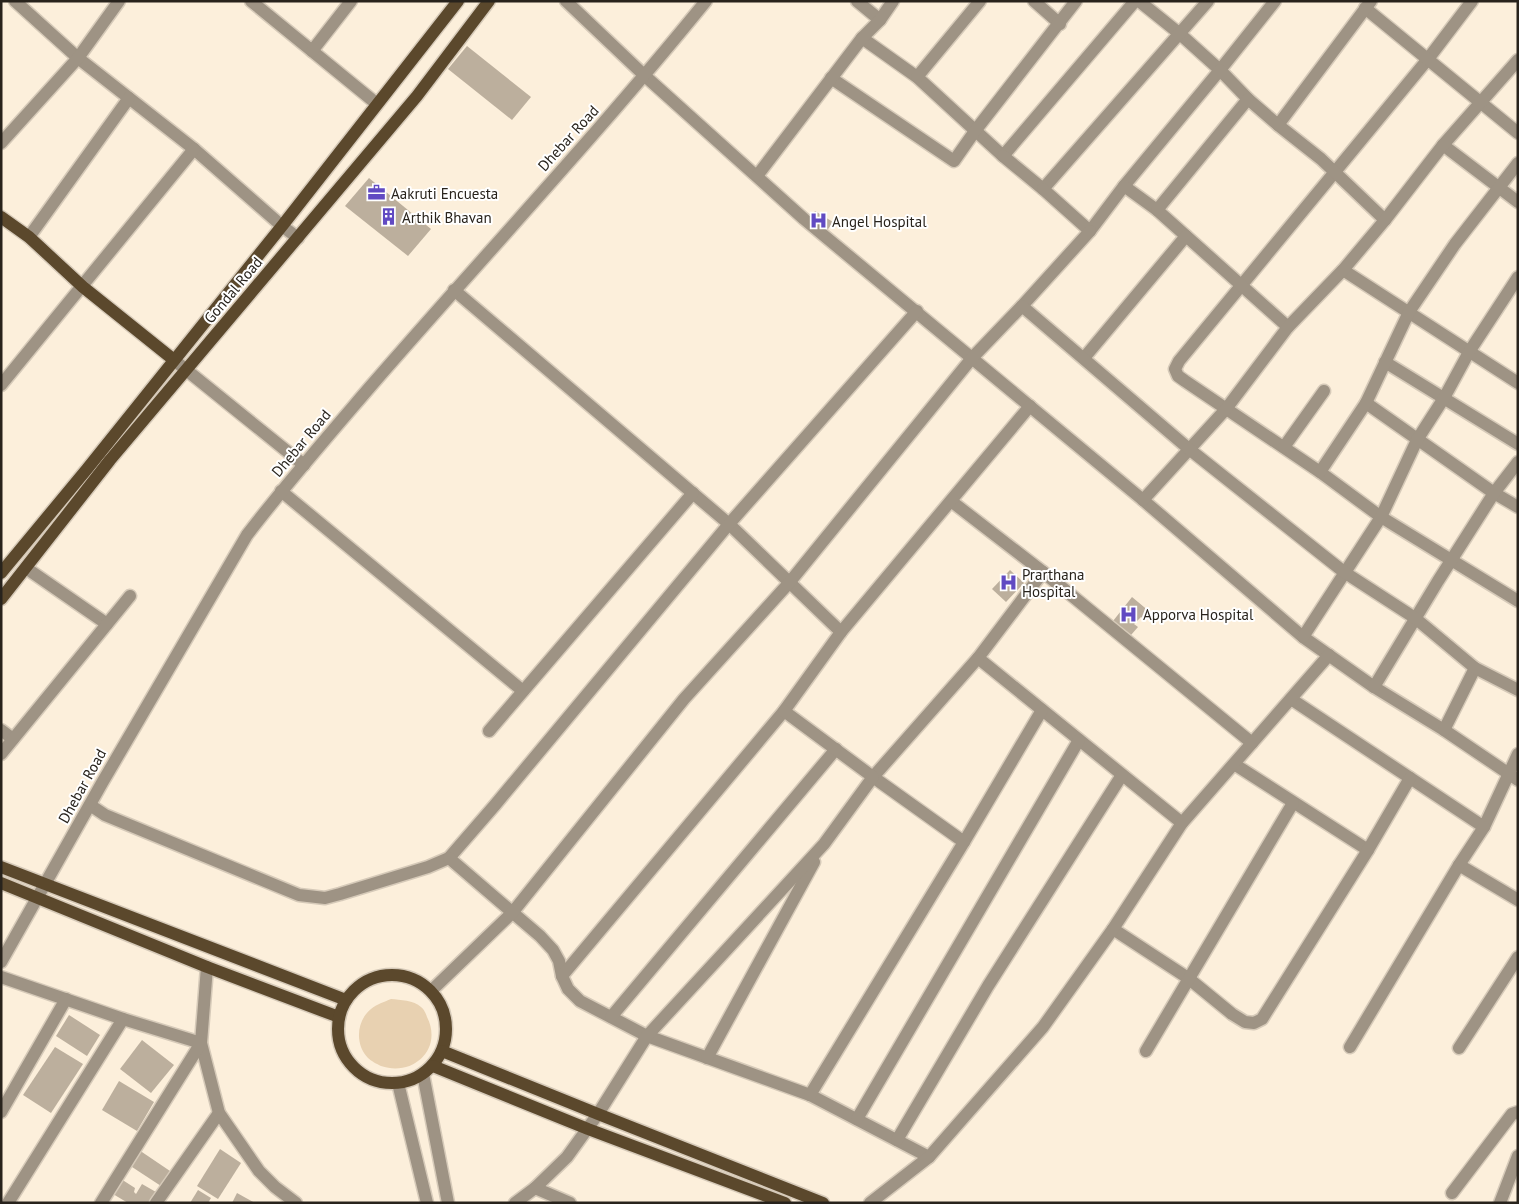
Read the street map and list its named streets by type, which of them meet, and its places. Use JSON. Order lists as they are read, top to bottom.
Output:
{
  "streets": {
    "main road": ["Gondal Road"],
    "street": ["Dhebar Road"]
  },
  "places": {
    "office": ["Aakruti Encuesta"],
    "building": ["Arthik Bhavan"],
    "hospital": ["Angel Hospital", "Prarthana Hospital", "Apporva Hospital"]
  }
}
